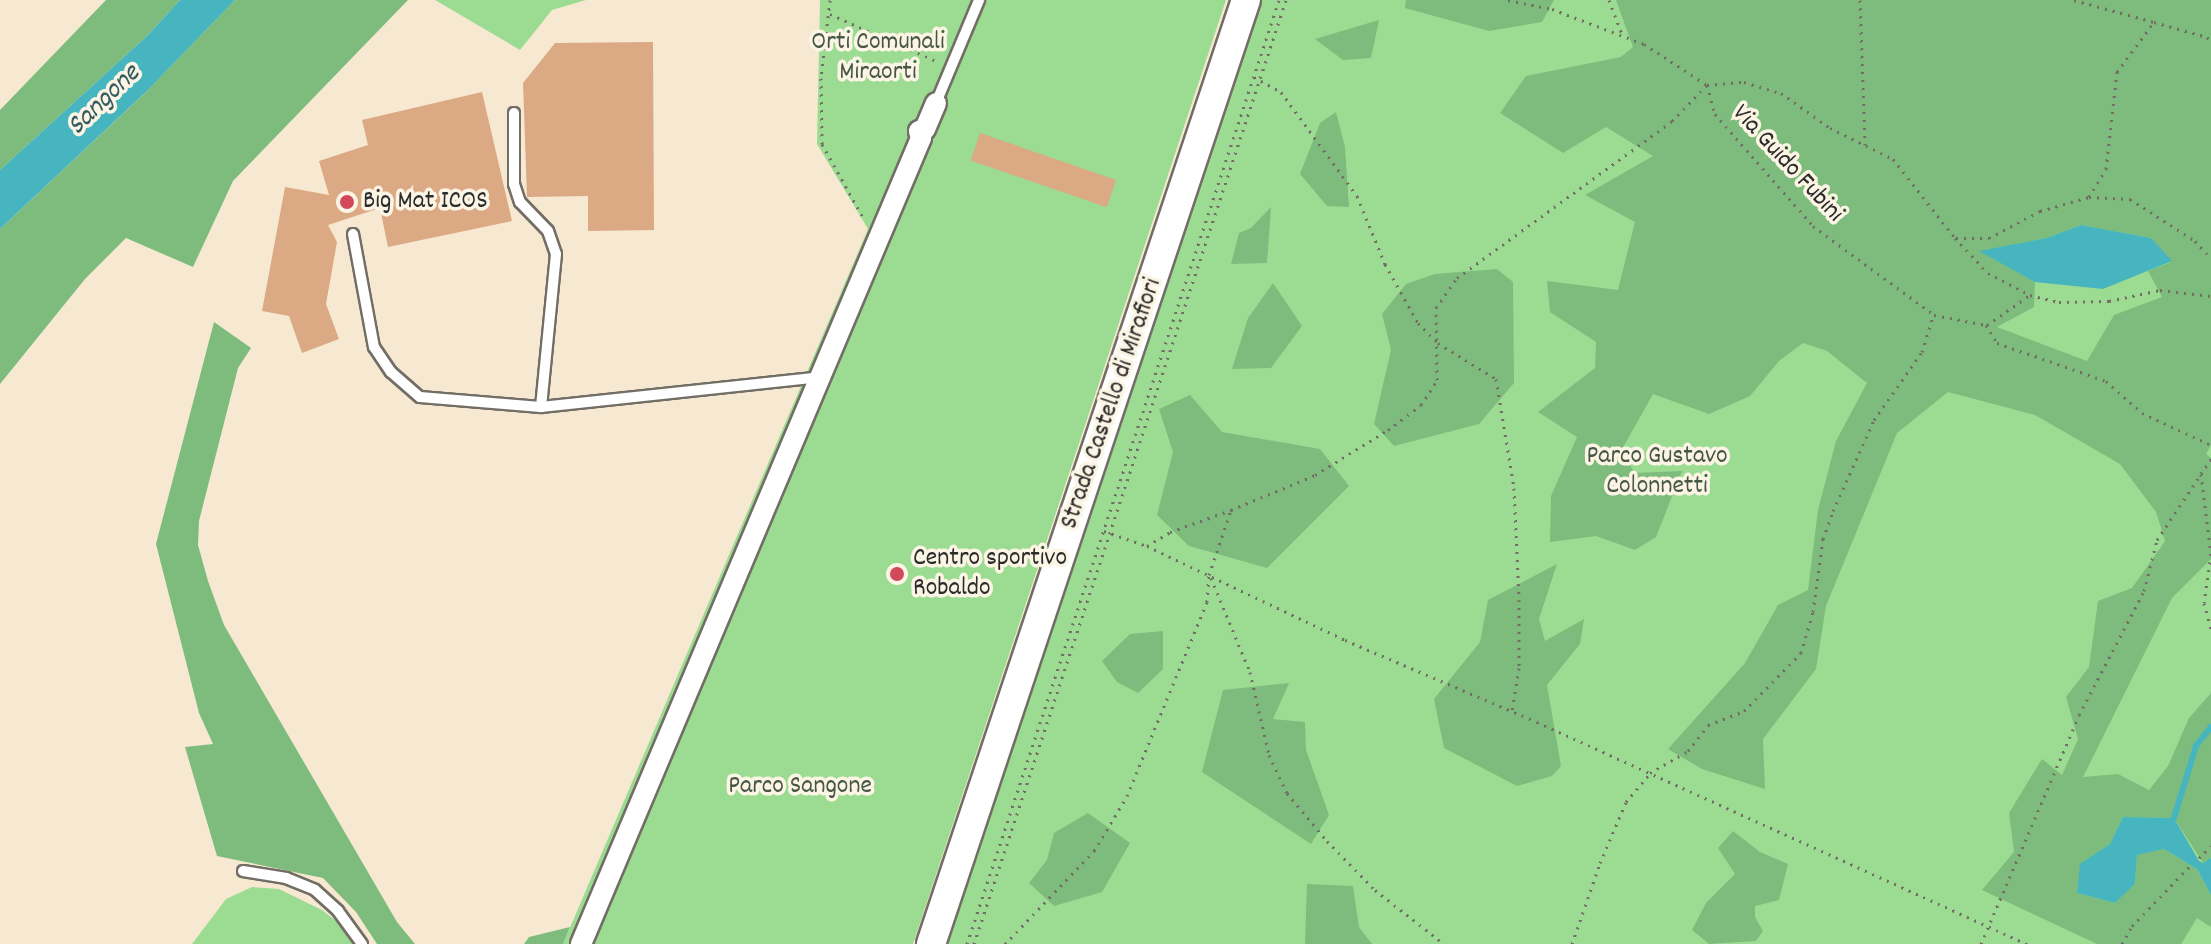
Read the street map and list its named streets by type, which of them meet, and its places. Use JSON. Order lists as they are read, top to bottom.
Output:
{
  "streets": {
    "street": ["Strada Castello di Mirafiori"],
    "path": ["Via Guido Fubini"]
  },
  "water": ["Sangone"],
  "parks": ["Orti Comunali Miraorti", "Parco Gustavo Colonnetti", "Parco Sangone"],
  "places": ["Big Mat ICOS", "Centro sportivo Robaldo"]
}
